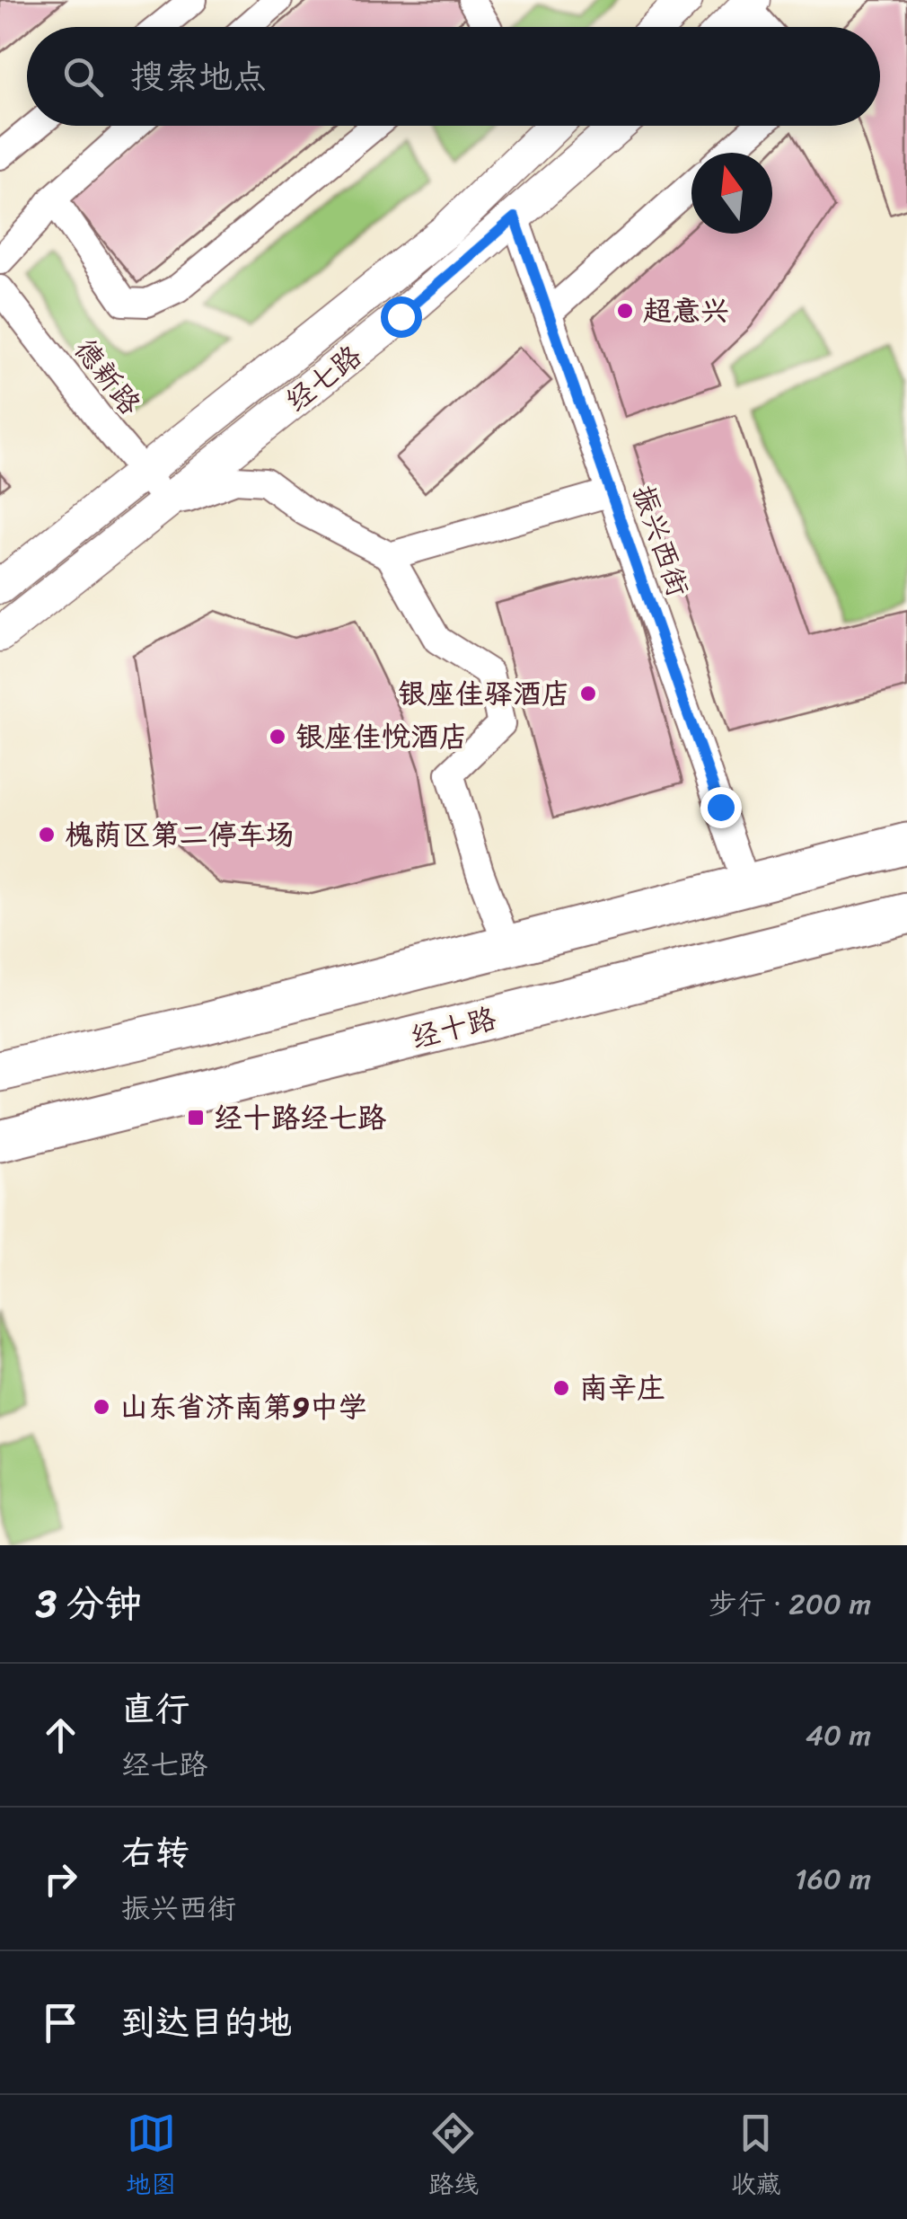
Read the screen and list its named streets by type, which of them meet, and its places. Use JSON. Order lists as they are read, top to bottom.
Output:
{
  "streets": {
    "highway": ["经十路"],
    "main road": ["经七路"],
    "street": ["德新路", "振兴西街"]
  },
  "crossings": [
    ["德新路", "经七路"],
    ["经七路", "振兴西街"]
  ],
  "places": {
    "other": [
      "超意兴",
      "银座佳驿酒店",
      "银座佳悦酒店",
      "槐荫区第二停车场",
      "南辛庄",
      "山东省济南第9中学"
    ],
    "transit": ["经十路经七路"]
  },
  "north": "top",
  "page": {
    "search": "搜索地点",
    "heading": ["3 分钟", "步行 · 200 m"],
    "list": [
      ["直行", "经七路", "40 m"],
      ["右转", "振兴西街", "160 m"],
      "到达目的地"
    ],
    "nav": ["地图", "路线", "收藏"]
  }
}
